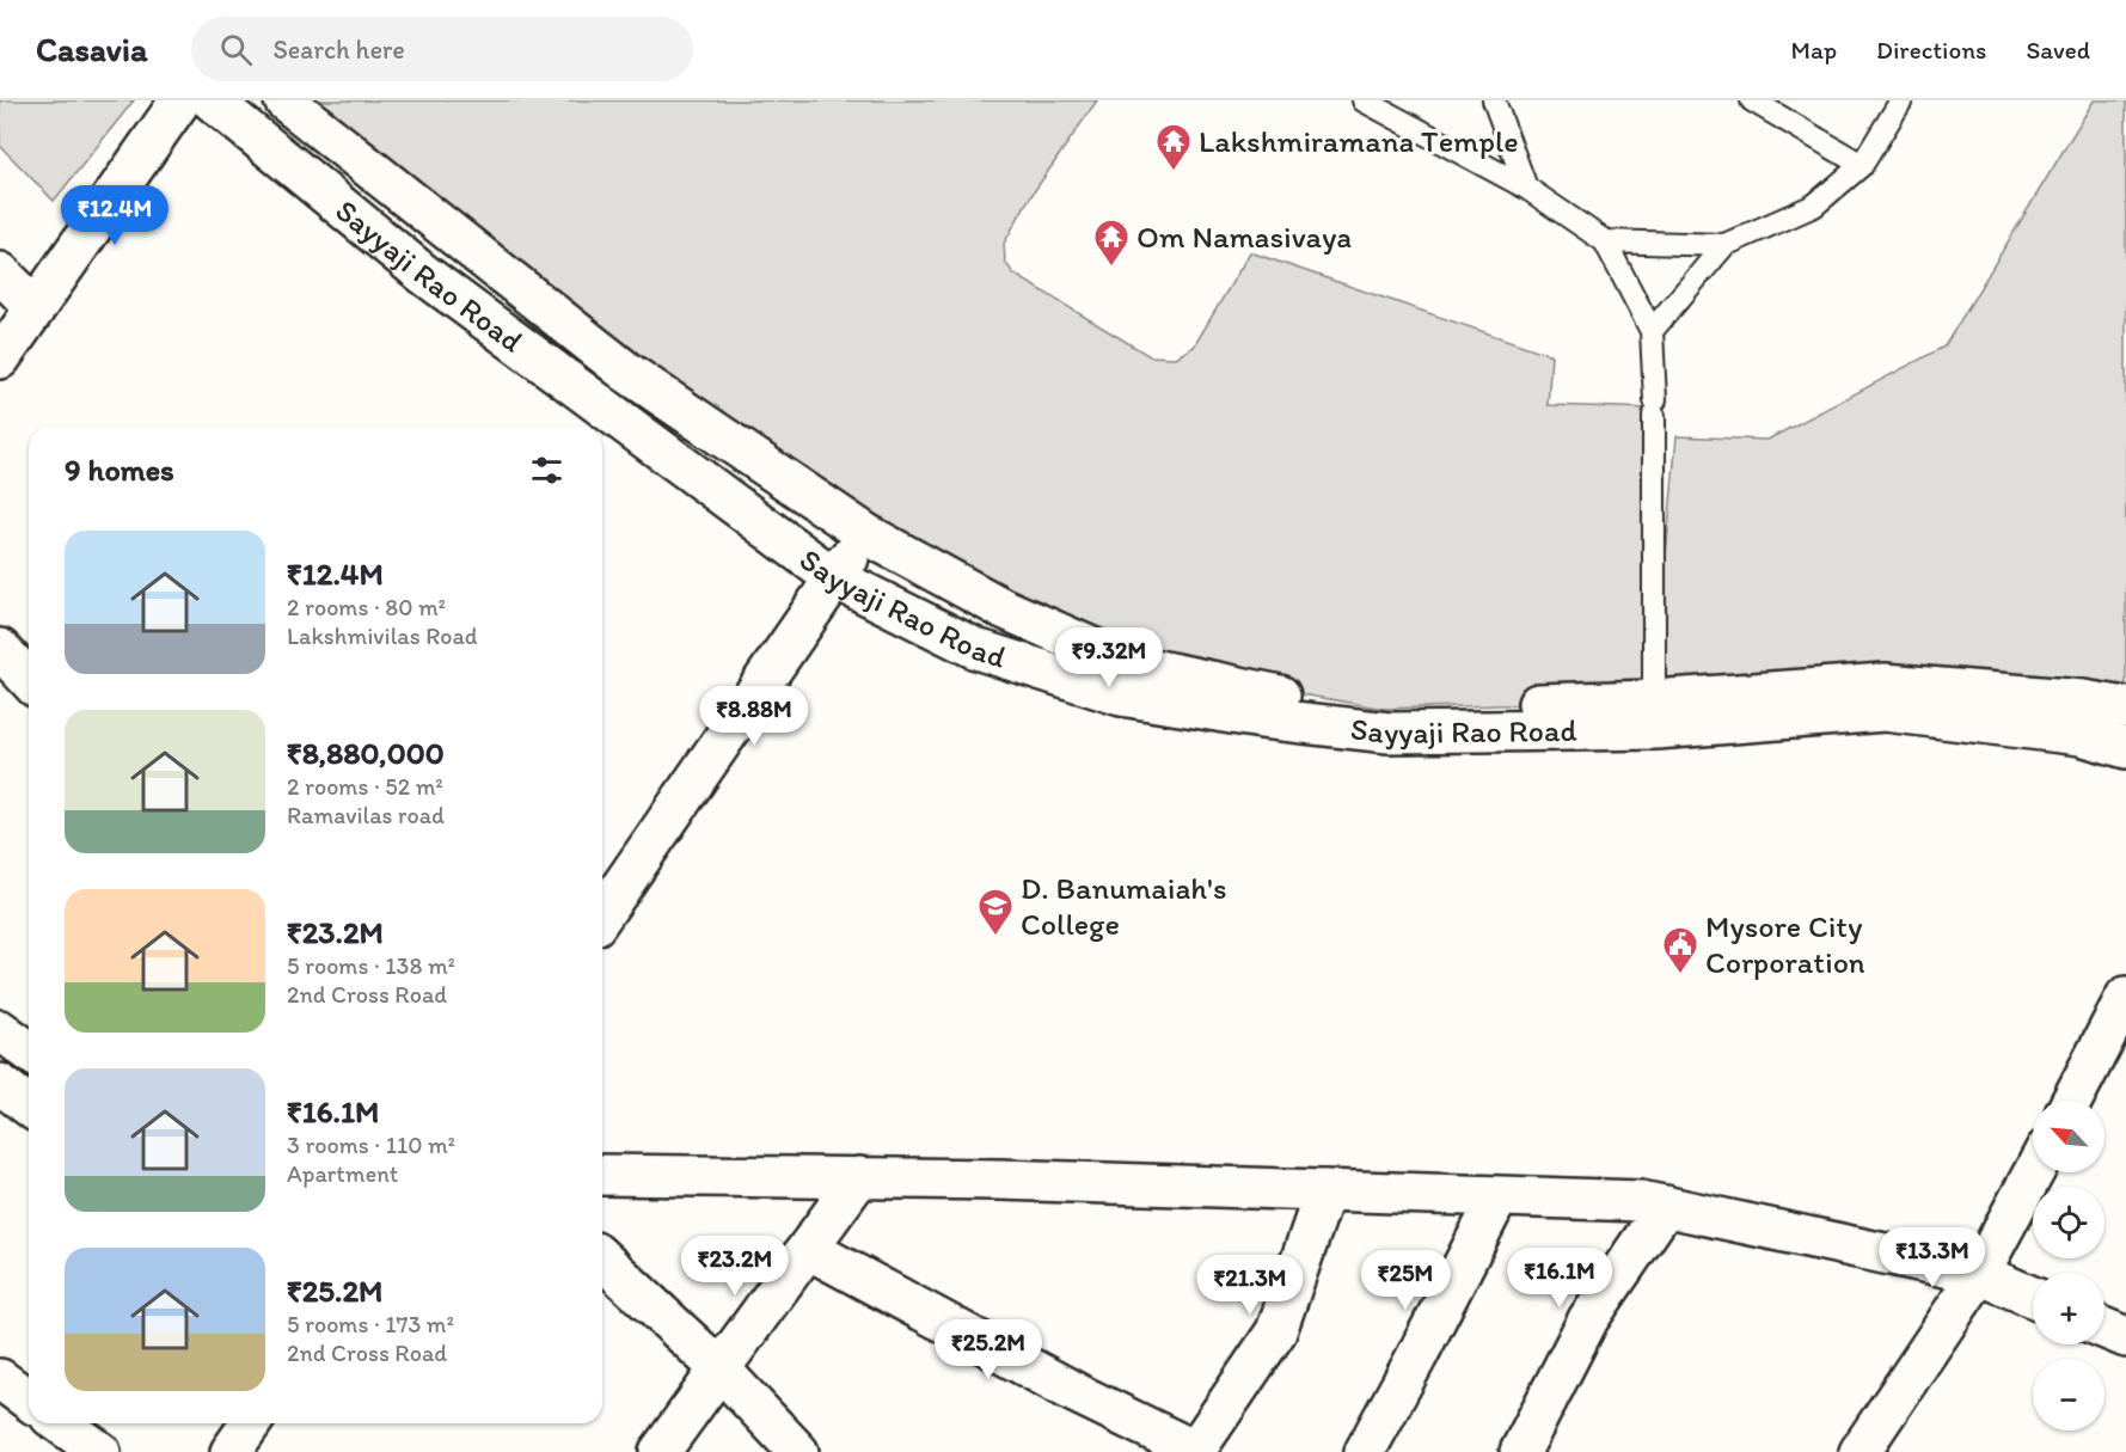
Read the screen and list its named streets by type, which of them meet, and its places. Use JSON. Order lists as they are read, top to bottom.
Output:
{
  "streets": {
    "main road": ["Sayyaji Rao Road"]
  },
  "places": {
    "temple": ["Lakshmiramana Temple", "Om Namasivaya"],
    "school or university": ["D. Banumaiah's College"],
    "public building": ["Mysore City Corporation"]
  },
  "north": "top left",
  "page": {
    "header": "Casavia",
    "search": "Search here",
    "nav": ["Map", "Directions", "Saved"],
    "price": [
      "₹12.4M",
      "₹9.32M",
      "₹8.88M",
      "₹13.3M",
      "₹23.2M",
      "₹16.1M",
      "₹25M",
      "₹21.3M",
      "₹25.2M"
    ],
    "heading": "9 homes",
    "list": [
      {
        "name": "₹12.4M",
        "note": "2 rooms · 80 m² · Lakshmivilas Road"
      },
      {
        "name": "₹8,880,000",
        "note": "2 rooms · 52 m² · Ramavilas road"
      },
      {
        "name": "₹23.2M",
        "note": "5 rooms · 138 m² · 2nd Cross Road"
      },
      {
        "name": "₹16.1M",
        "note": "3 rooms · 110 m² · Apartment"
      },
      {
        "name": "₹25.2M",
        "note": "5 rooms · 173 m² · 2nd Cross Road"
      }
    ],
    "map_buttons": ["+", "−"]
  }
}
